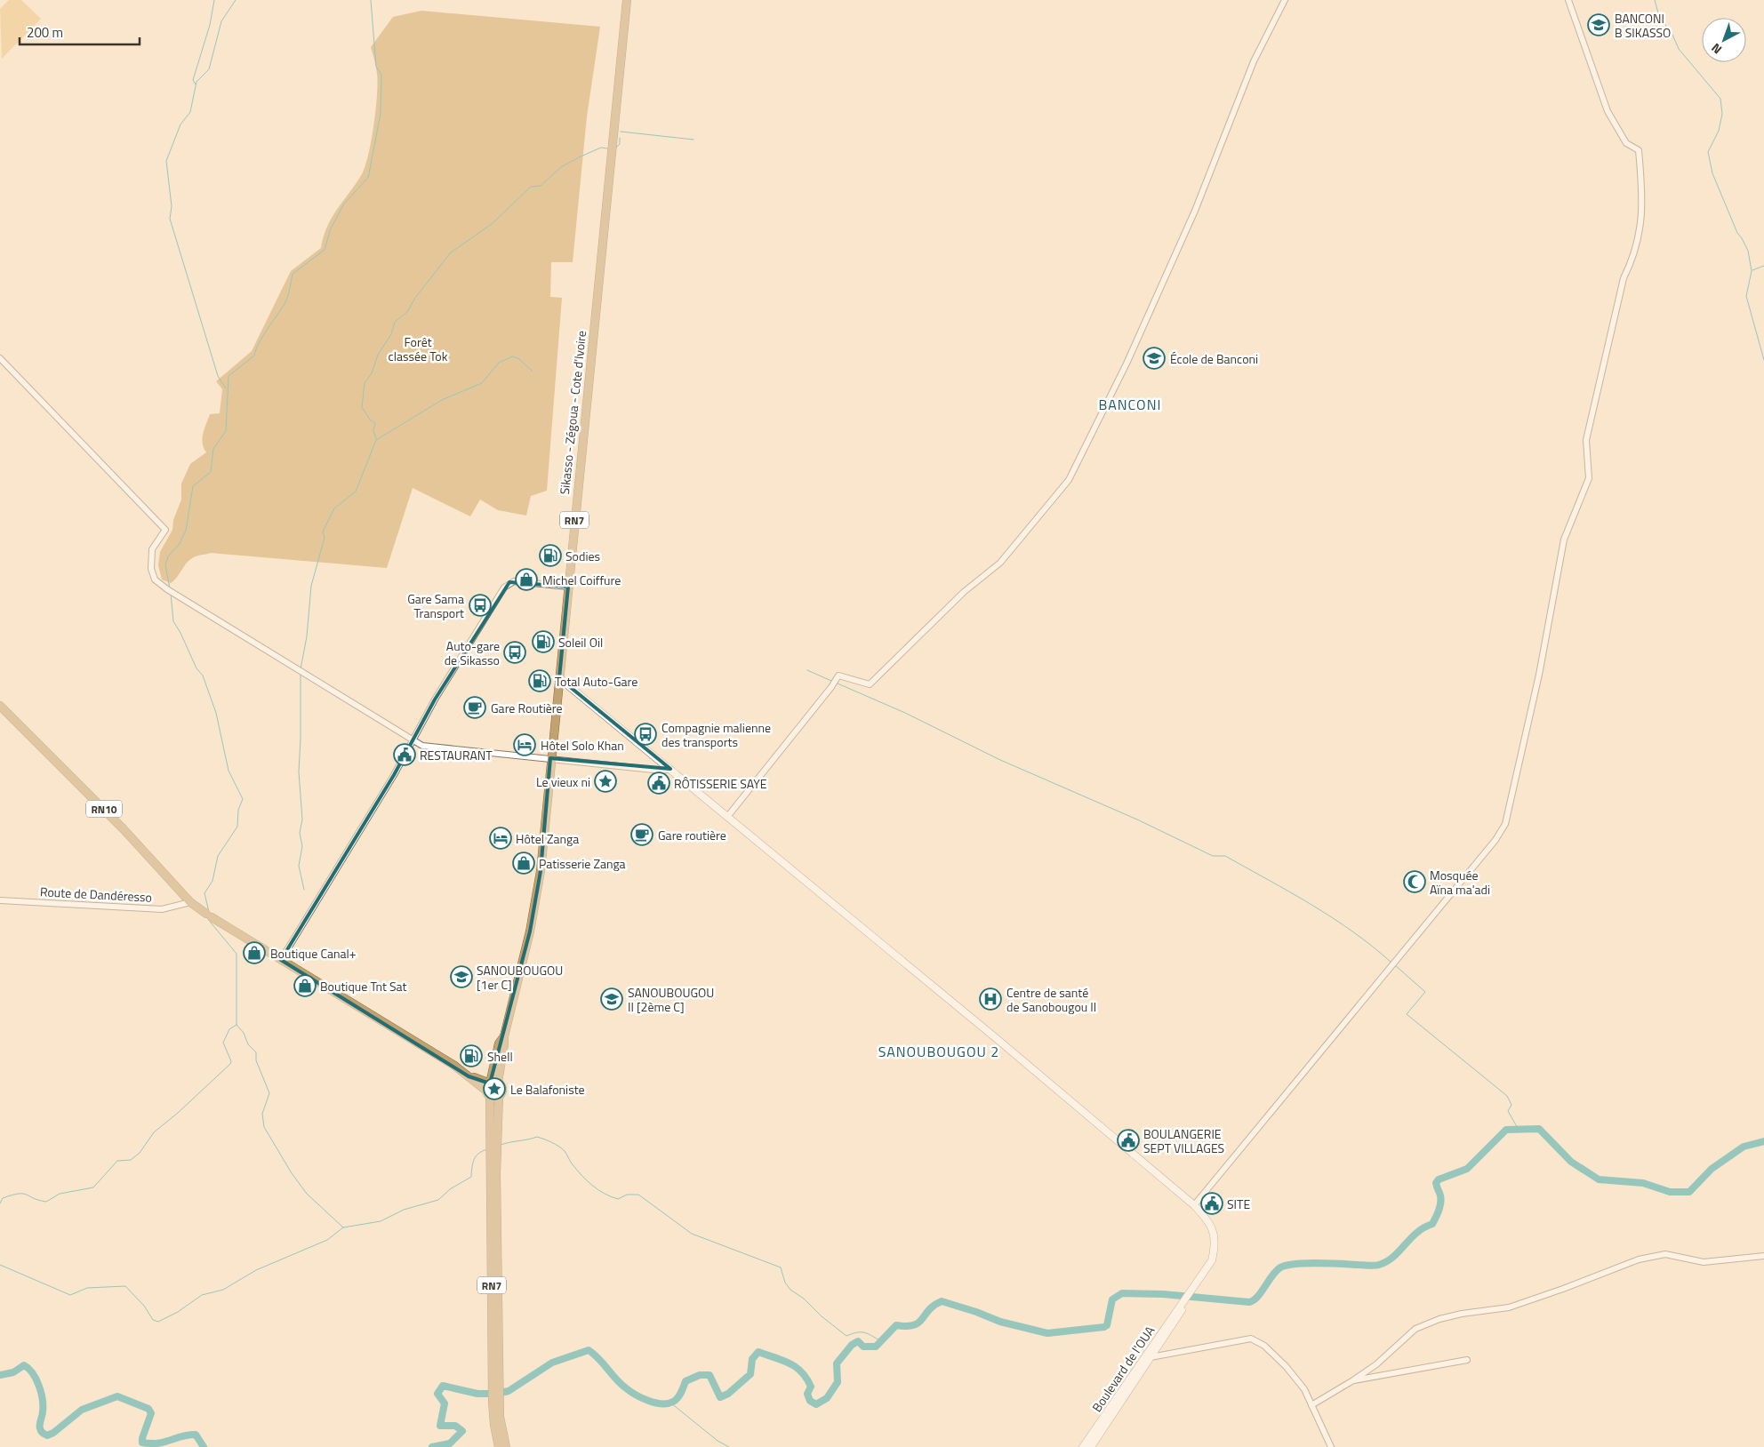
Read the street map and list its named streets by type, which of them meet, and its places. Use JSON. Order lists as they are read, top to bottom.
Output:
{
  "streets": {
    "highway": ["Sikasso - Zégoua - Cote d'Ivoire", "RN7", "RN10"],
    "main road": ["Boulevard de l'OUA"],
    "street": ["Route de Dandéresso"]
  },
  "crossings": [
    ["Sikasso - Zégoua - Cote d'Ivoire", "RN7"],
    ["Sikasso - Zégoua - Cote d'Ivoire", "RN10"],
    ["Sikasso - Zégoua - Cote d'Ivoire", "Boulevard de l'OUA"],
    ["RN7", "RN10"],
    ["RN10", "Route de Dandéresso"]
  ],
  "districts": ["BANCONI", "SANOUBOUGOU 2"],
  "parks": ["Forêt classée Tok"],
  "places": {
    "school or university": [
      "BANCONI B SIKASSO",
      "École de Banconi",
      "SANOUBOUGOU [1er C]",
      "SANOUBOUGOU II [2ème C]"
    ],
    "fuel station": [
      "Sodies",
      "Soleil Oil",
      "Total Auto-Gare",
      "Shell"
    ],
    "shop": [
      "Michel Coiffure",
      "Patisserie Zanga",
      "Boutique Canal+",
      "Boutique Tnt Sat"
    ],
    "bus stop": ["Gare Sama Transport", "Auto-gare de Sikasso", "Compagnie malienne des transports"],
    "cafe": ["Gare Routière", "Gare routière"],
    "hotel": ["Hôtel Solo Khan", "Hôtel Zanga"],
    "public building": [
      "RESTAURANT",
      "RÔTISSERIE SAYE",
      "BOULANGERIE SEPT VILLAGES",
      "SITE"
    ],
    "place": ["Le vieux ni", "Le Balafoniste"],
    "mosque": ["Mosquée Aïna ma'adi"],
    "hospital": ["Centre de santé de Sanobougou II"]
  },
  "scale_bar": "200 m",
  "north": "bottom left"
}
